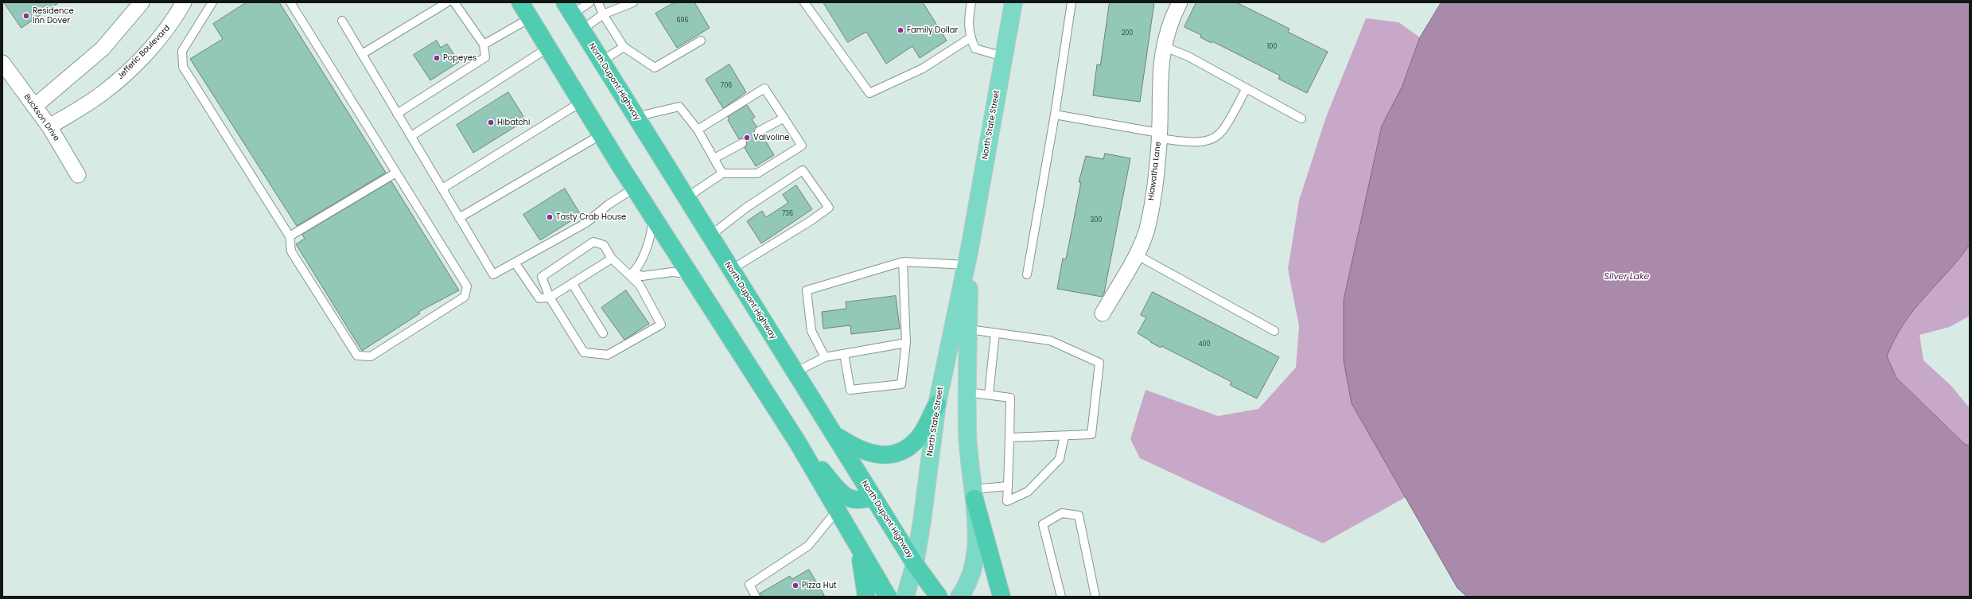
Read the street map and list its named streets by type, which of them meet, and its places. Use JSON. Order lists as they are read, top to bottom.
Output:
{
  "streets": {
    "highway": ["North Dupont Highway"],
    "main road": ["North State Street"],
    "street": ["Jefferic Boulevard", "Buckson Drive", "Hiawatha Lane"]
  },
  "crossings": [
    ["Jefferic Boulevard", "Buckson Drive"],
    ["North Dupont Highway", "North State Street"]
  ],
  "water": ["Silver Lake"],
  "places": [
    "Residence Inn Dover",
    "Family Dollar",
    "Popeyes",
    "Hibatchi",
    "Valvoline",
    "Tasty Crab House",
    "Pizza Hut"
  ],
  "house_numbers": [
    "696",
    "200",
    "100",
    "706",
    "736",
    "300",
    "400"
  ]
}
